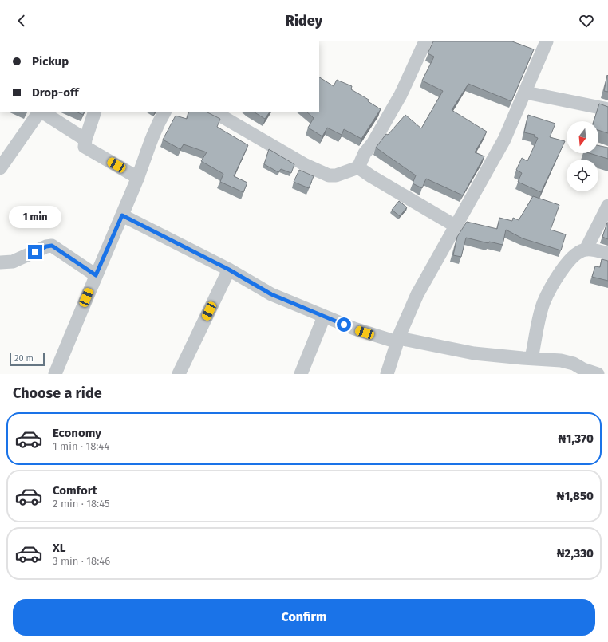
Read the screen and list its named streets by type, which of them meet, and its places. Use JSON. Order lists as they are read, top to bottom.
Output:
{
  "scale_bar": "20 m",
  "north": "bottom",
  "page": {
    "header": "Ridey",
    "banner": ["Pickup", "Drop-off"],
    "bubble": "1 min",
    "scale": "20 m",
    "heading": "Choose a ride",
    "list": [
      {
        "name": "Economy",
        "note": "1 min · 18:44",
        "value": "₦1,370"
      },
      {
        "name": "Comfort",
        "note": "2 min · 18:45",
        "value": "₦1,850"
      },
      {
        "name": "XL",
        "note": "3 min · 18:46",
        "value": "₦2,330"
      }
    ],
    "buttons": "Confirm"
  }
}
